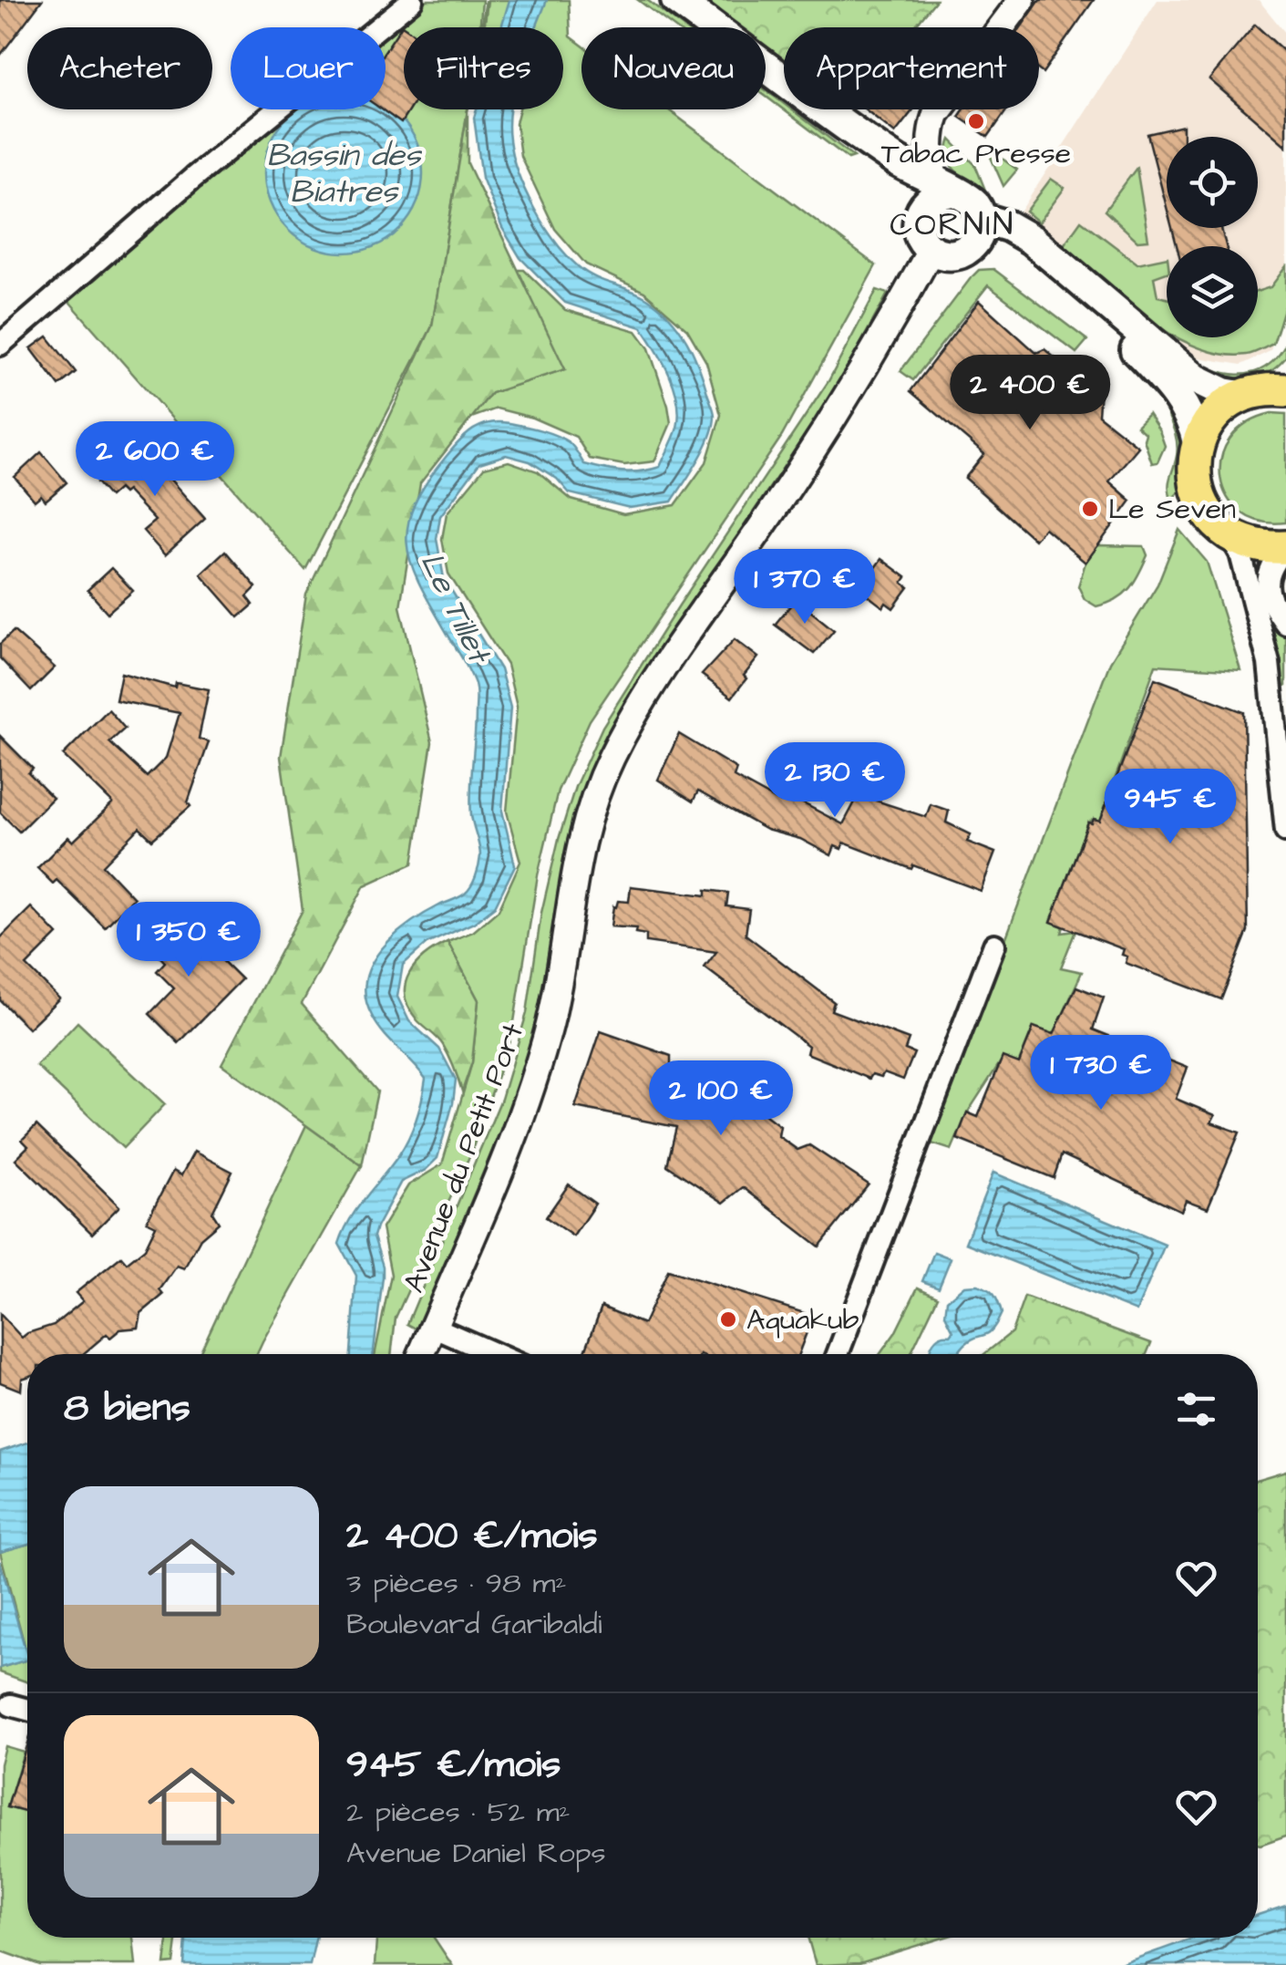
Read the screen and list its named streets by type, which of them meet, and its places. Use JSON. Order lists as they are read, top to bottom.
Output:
{
  "streets": {
    "street": ["Avenue du Petit Port"]
  },
  "districts": ["CORNIN"],
  "water": ["Bassin des Biatres", "Le Tillet"],
  "places": ["Tabac Presse", "Le Seven", "Aquakub"],
  "page": {
    "chip": [
      "Acheter",
      "Louer",
      "Filtres",
      "Nouveau",
      "Appartement"
    ],
    "price": [
      "2 400 €",
      "2 600 €",
      "1 370 €",
      "2 130 €",
      "945 €",
      "1 350 €",
      "1 730 €",
      "2 100 €"
    ],
    "heading": "8 biens",
    "list": [
      {
        "name": "2 400 €/mois",
        "note": "3 pièces · 98 m² · Boulevard Garibaldi"
      },
      {
        "name": "945 €/mois",
        "note": "2 pièces · 52 m² · Avenue Daniel Rops"
      }
    ]
  }
}
